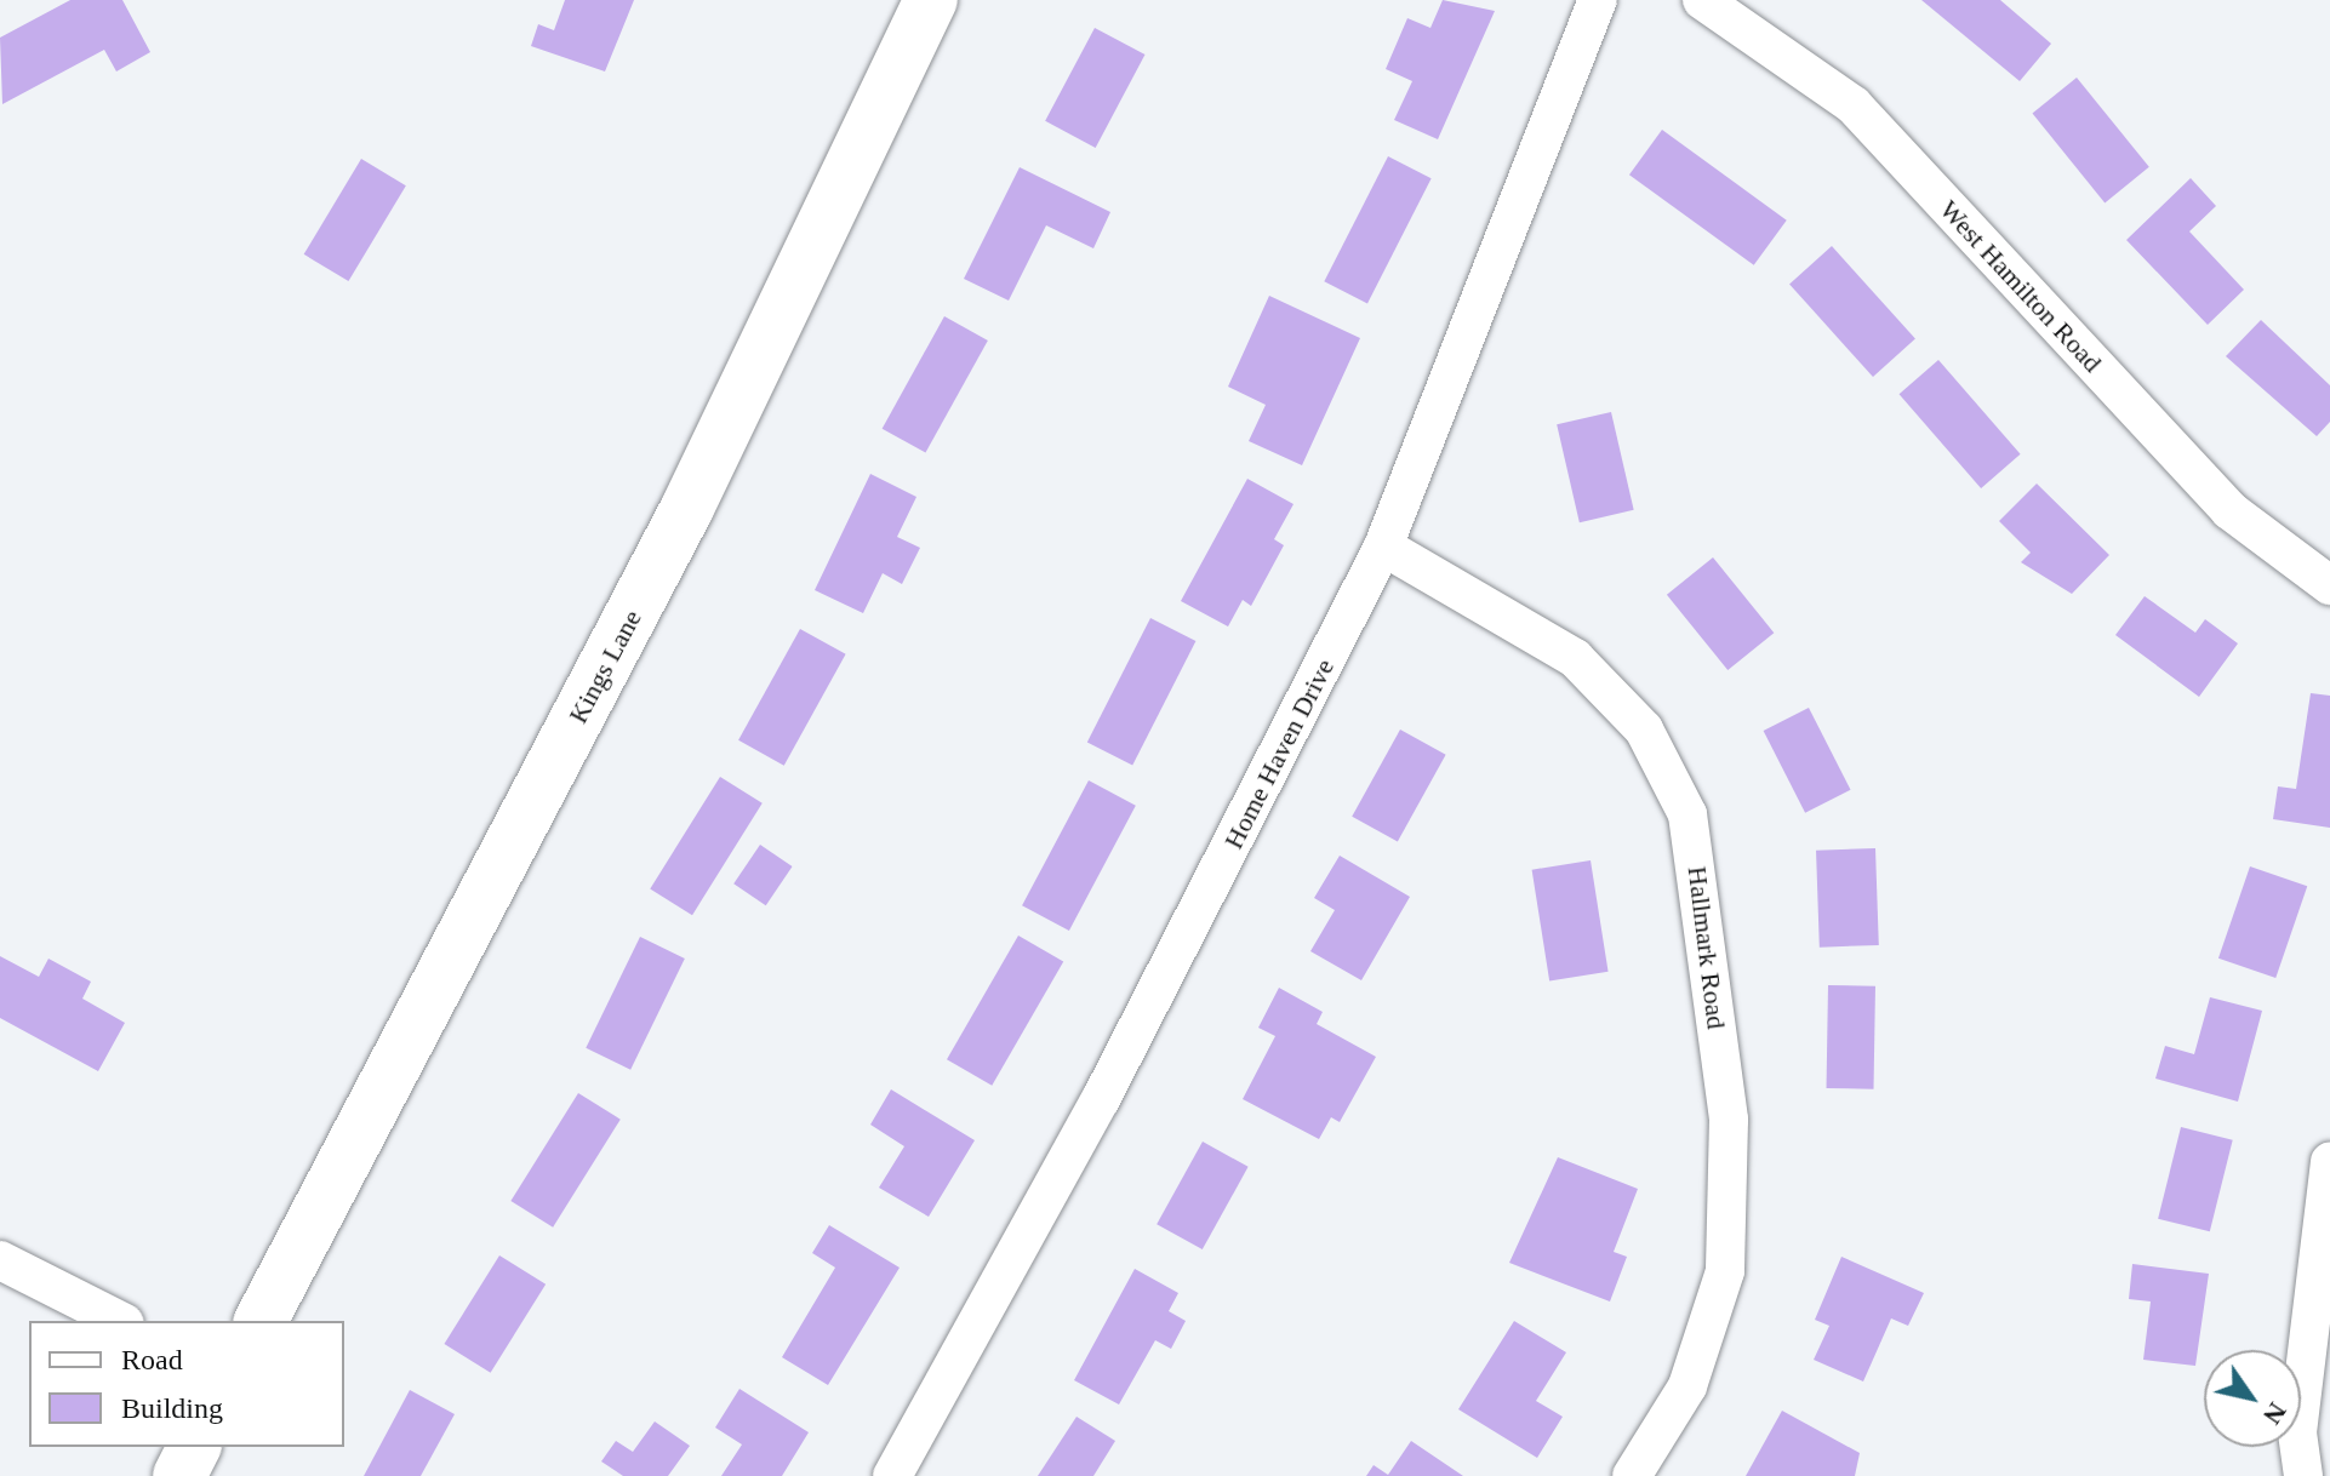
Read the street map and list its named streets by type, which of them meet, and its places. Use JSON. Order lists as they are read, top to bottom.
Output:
{
  "streets": {
    "street": [
      "West Hamilton Road",
      "Kings Lane",
      "Home Haven Drive",
      "Hallmark Road"
    ]
  },
  "crossings": [
    ["Home Haven Drive", "Hallmark Road"]
  ],
  "legend": ["Road", "Building"],
  "north": "bottom right"
}
